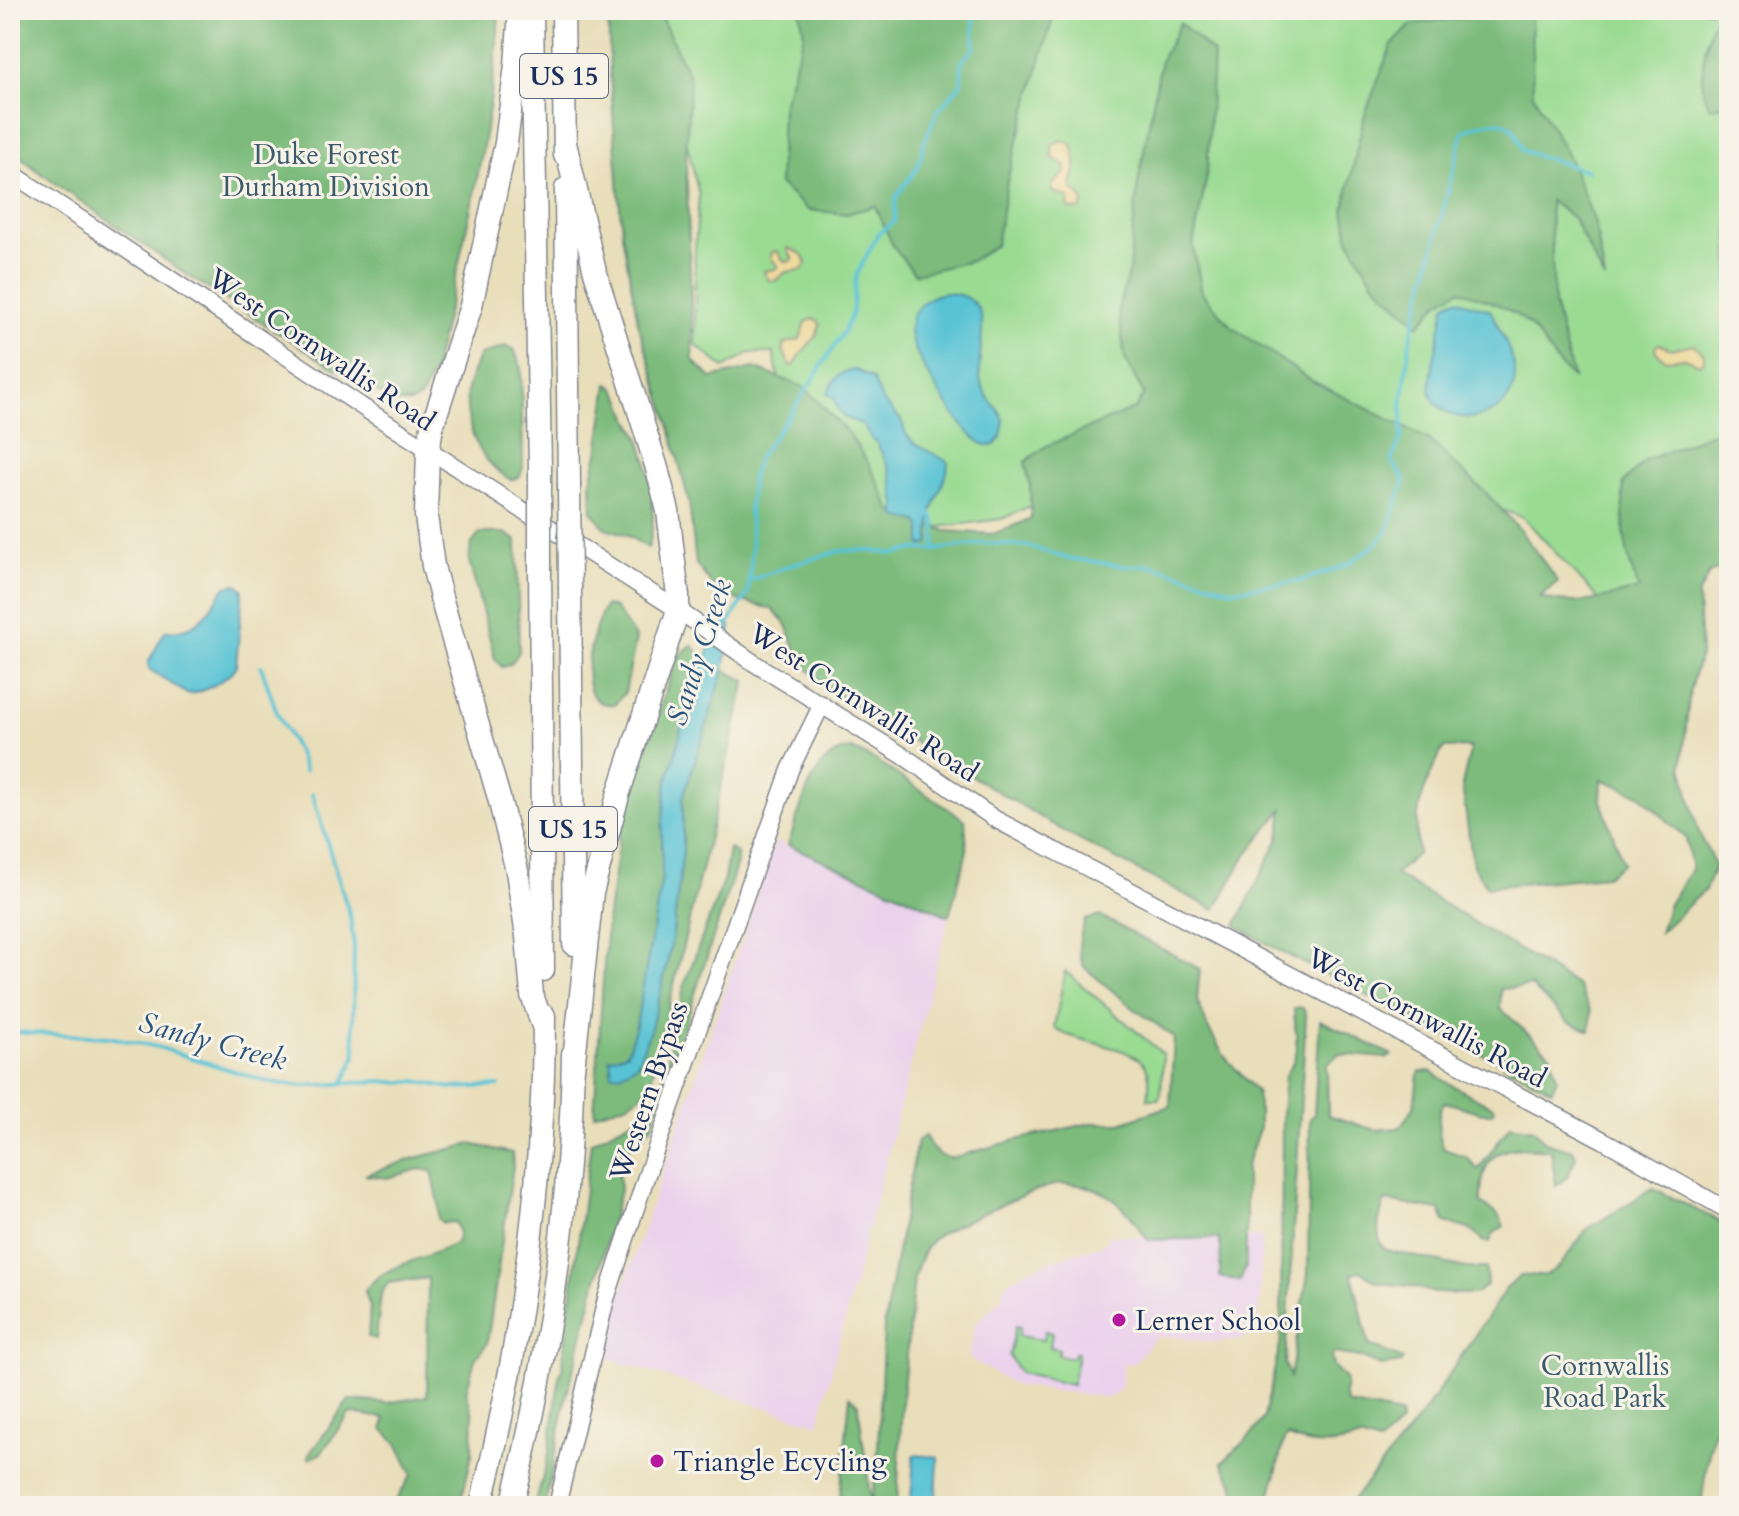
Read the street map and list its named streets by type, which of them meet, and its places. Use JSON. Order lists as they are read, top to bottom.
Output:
{
  "streets": {
    "highway": ["US 15"],
    "street": ["West Cornwallis Road", "Western Bypass"]
  },
  "crossings": [
    ["West Cornwallis Road", "Western Bypass"]
  ],
  "water": ["Sandy Creek"],
  "parks": ["Duke Forest Durham Division", "Cornwallis Road Park"],
  "places": ["Lerner School", "Triangle Ecycling"]
}
